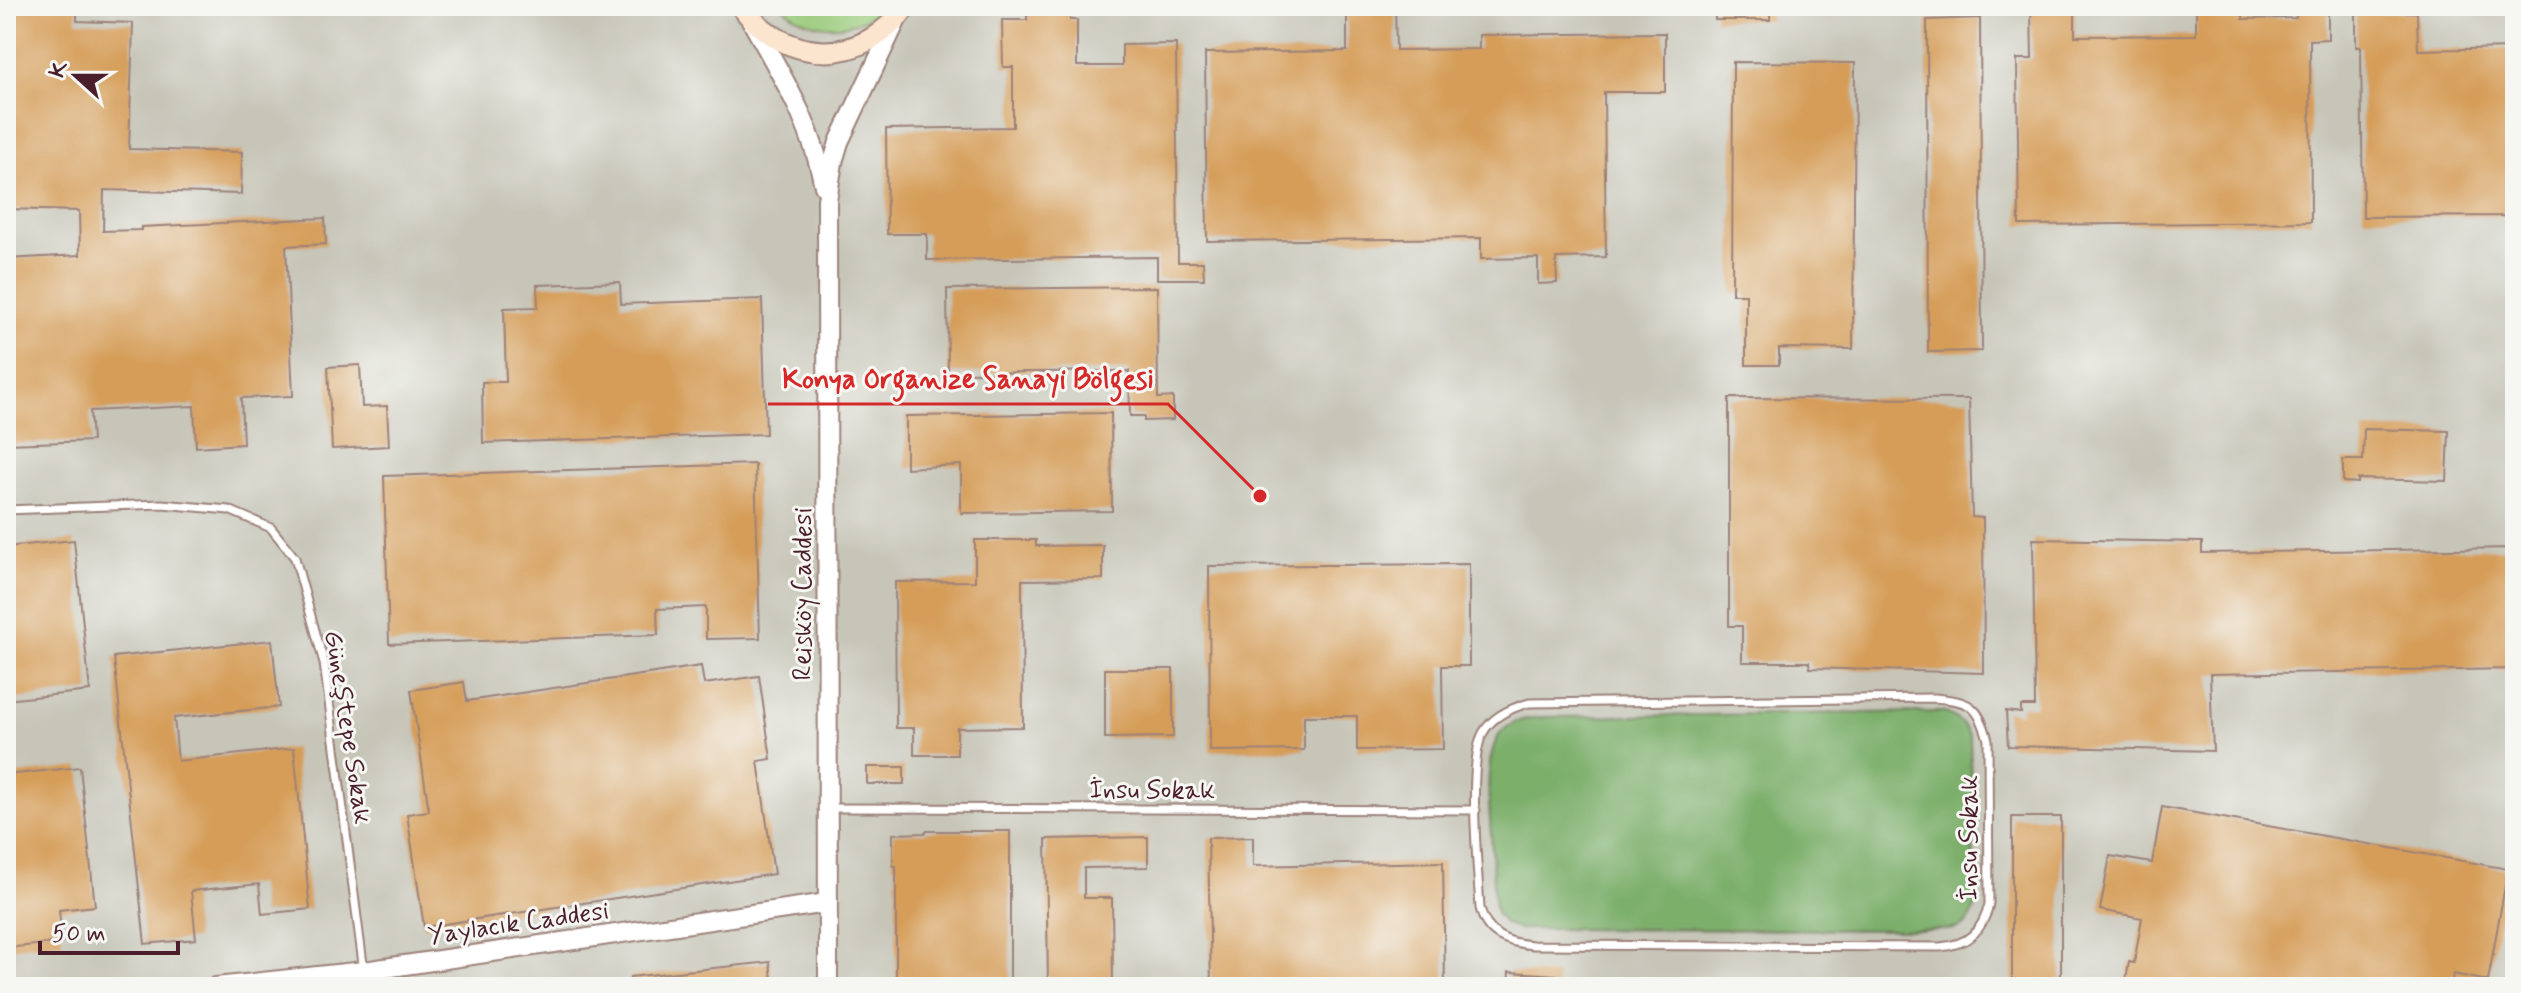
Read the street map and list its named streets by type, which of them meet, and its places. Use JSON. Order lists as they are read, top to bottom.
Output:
{
  "streets": {
    "street": ["Reisköy Caddesi", "Yaylacık Caddesi"],
    "lane": ["Güneştepe Sokak", "İnsu Sokak"]
  },
  "crossings": [
    ["Reisköy Caddesi", "İnsu Sokak"],
    ["Reisköy Caddesi", "Yaylacık Caddesi"],
    ["Güneştepe Sokak", "Yaylacık Caddesi"]
  ],
  "places": ["Konya Organize Sanayi Bölgesi"],
  "scale_bar": "50 m",
  "north": "left"
}
